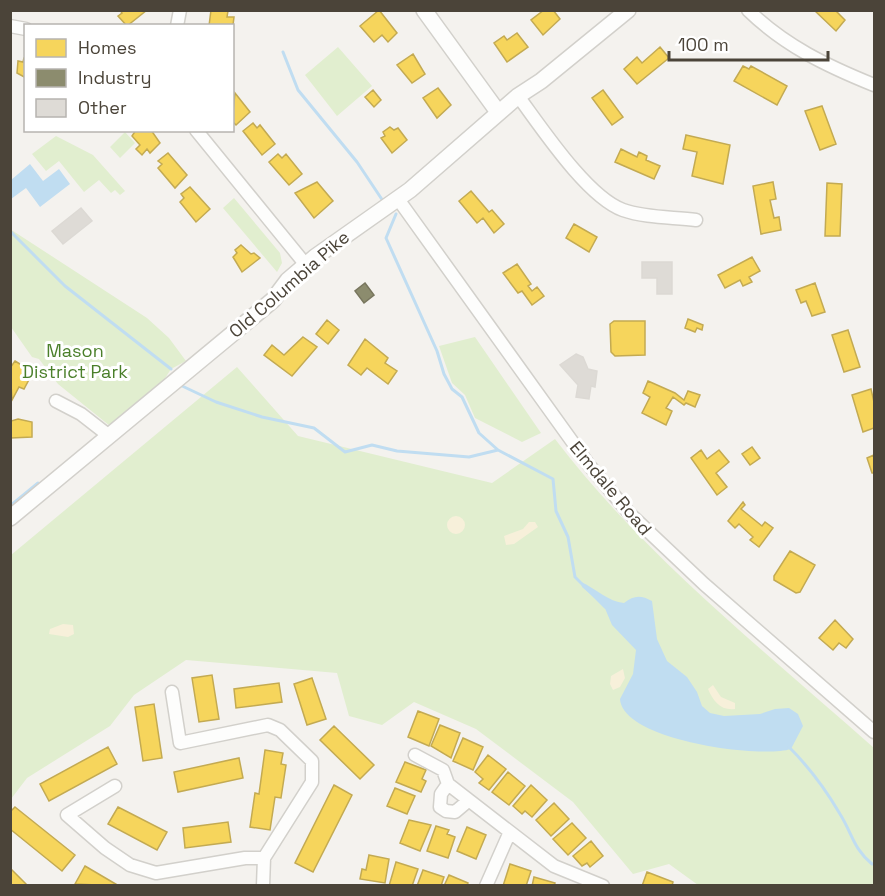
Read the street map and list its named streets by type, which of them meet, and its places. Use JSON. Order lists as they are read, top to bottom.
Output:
{
  "streets": {
    "street": ["Old Columbia Pike", "Elmdale Road"]
  },
  "crossings": [
    ["Old Columbia Pike", "Elmdale Road"]
  ],
  "parks": ["Mason District Park"],
  "legend": ["Homes", "Industry", "Other"],
  "scale_bar": "100 m"
}
